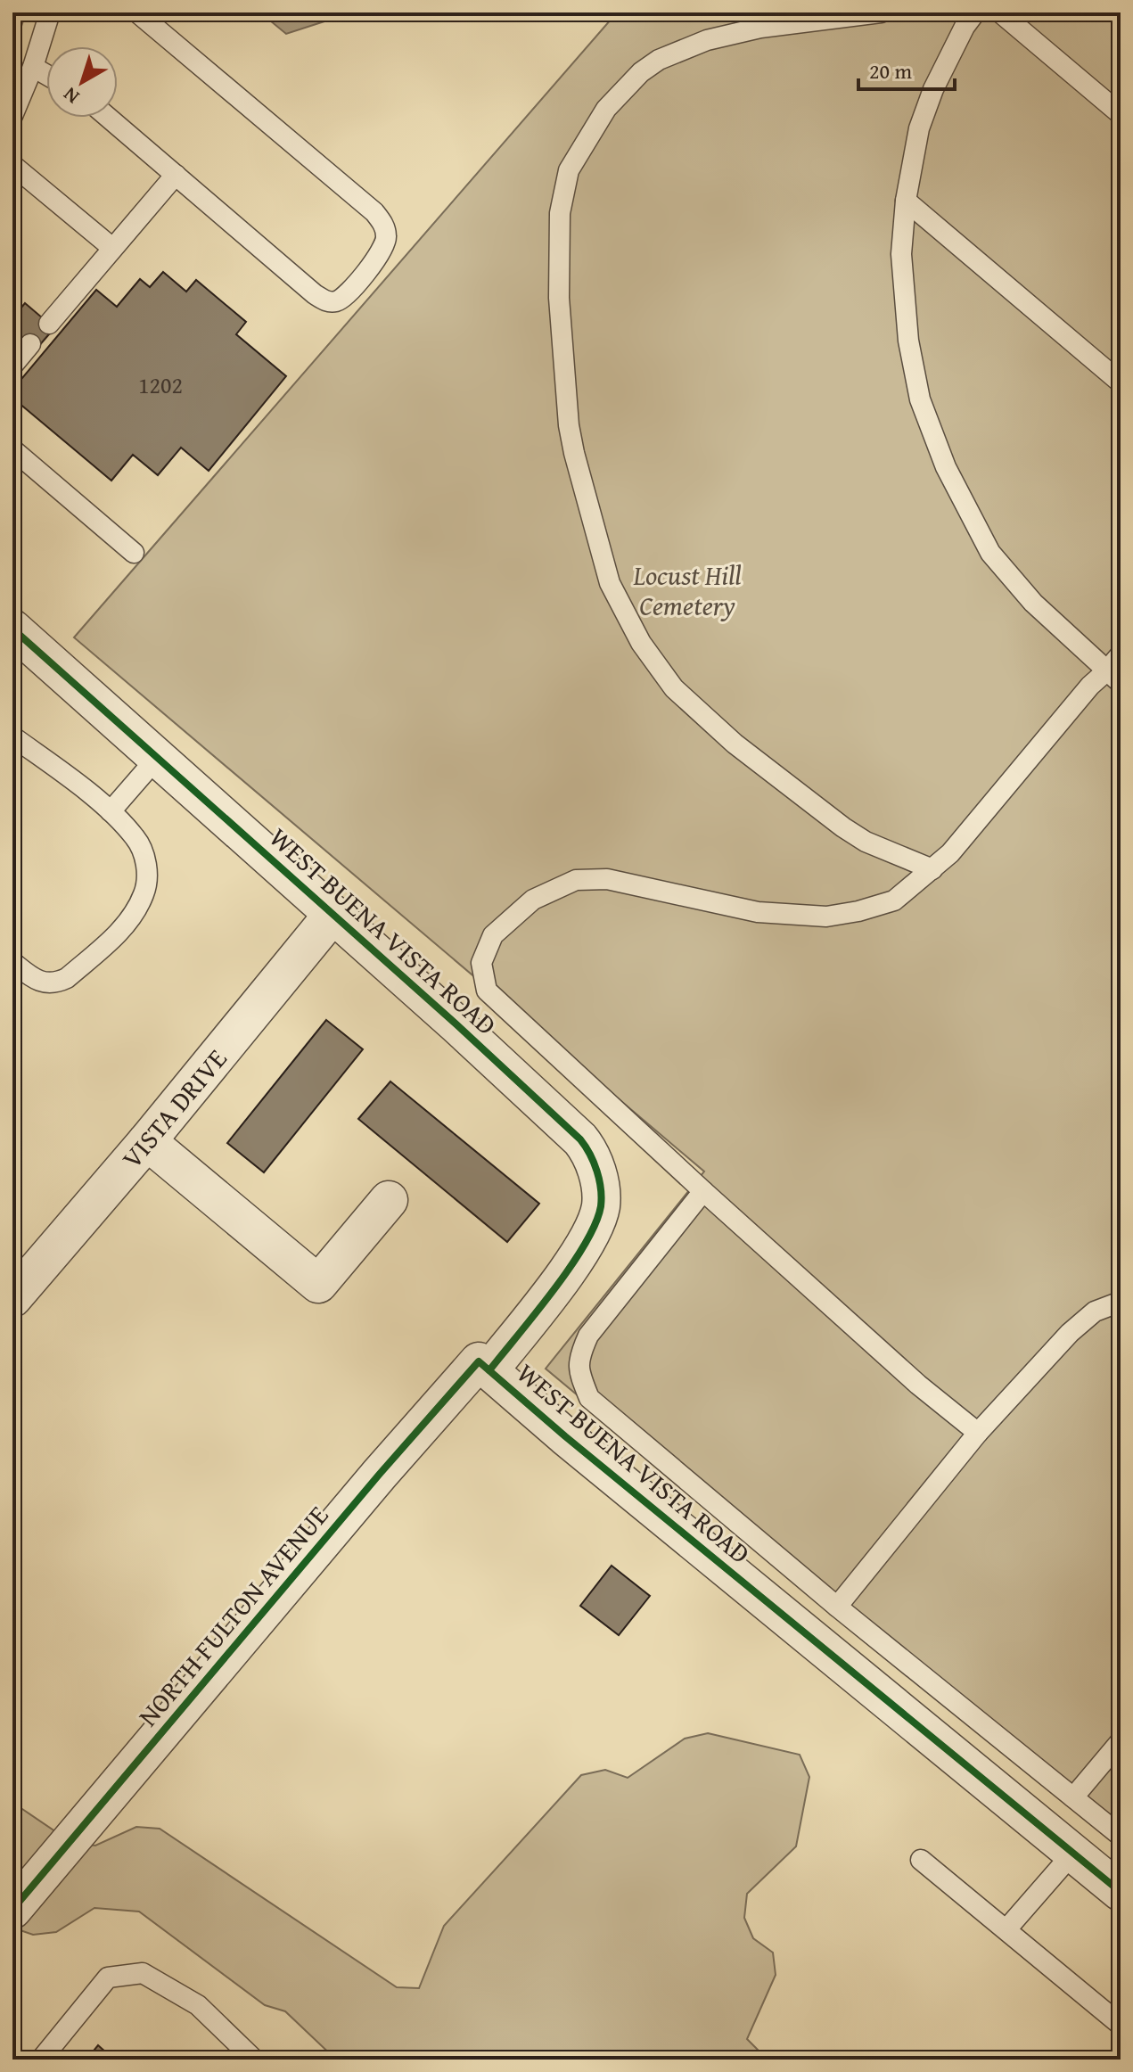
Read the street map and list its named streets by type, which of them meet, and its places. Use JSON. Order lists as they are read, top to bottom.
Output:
{
  "streets": {
    "street": ["WEST BUENA VISTA ROAD", "VISTA DRIVE", "NORTH FULTON AVENUE"]
  },
  "crossings": [
    ["WEST BUENA VISTA ROAD", "VISTA DRIVE"],
    ["WEST BUENA VISTA ROAD", "NORTH FULTON AVENUE"]
  ],
  "parks": ["Locust Hill Cemetery"],
  "house_numbers": ["1202"],
  "scale_bar": "20 m",
  "north": "bottom left"
}
